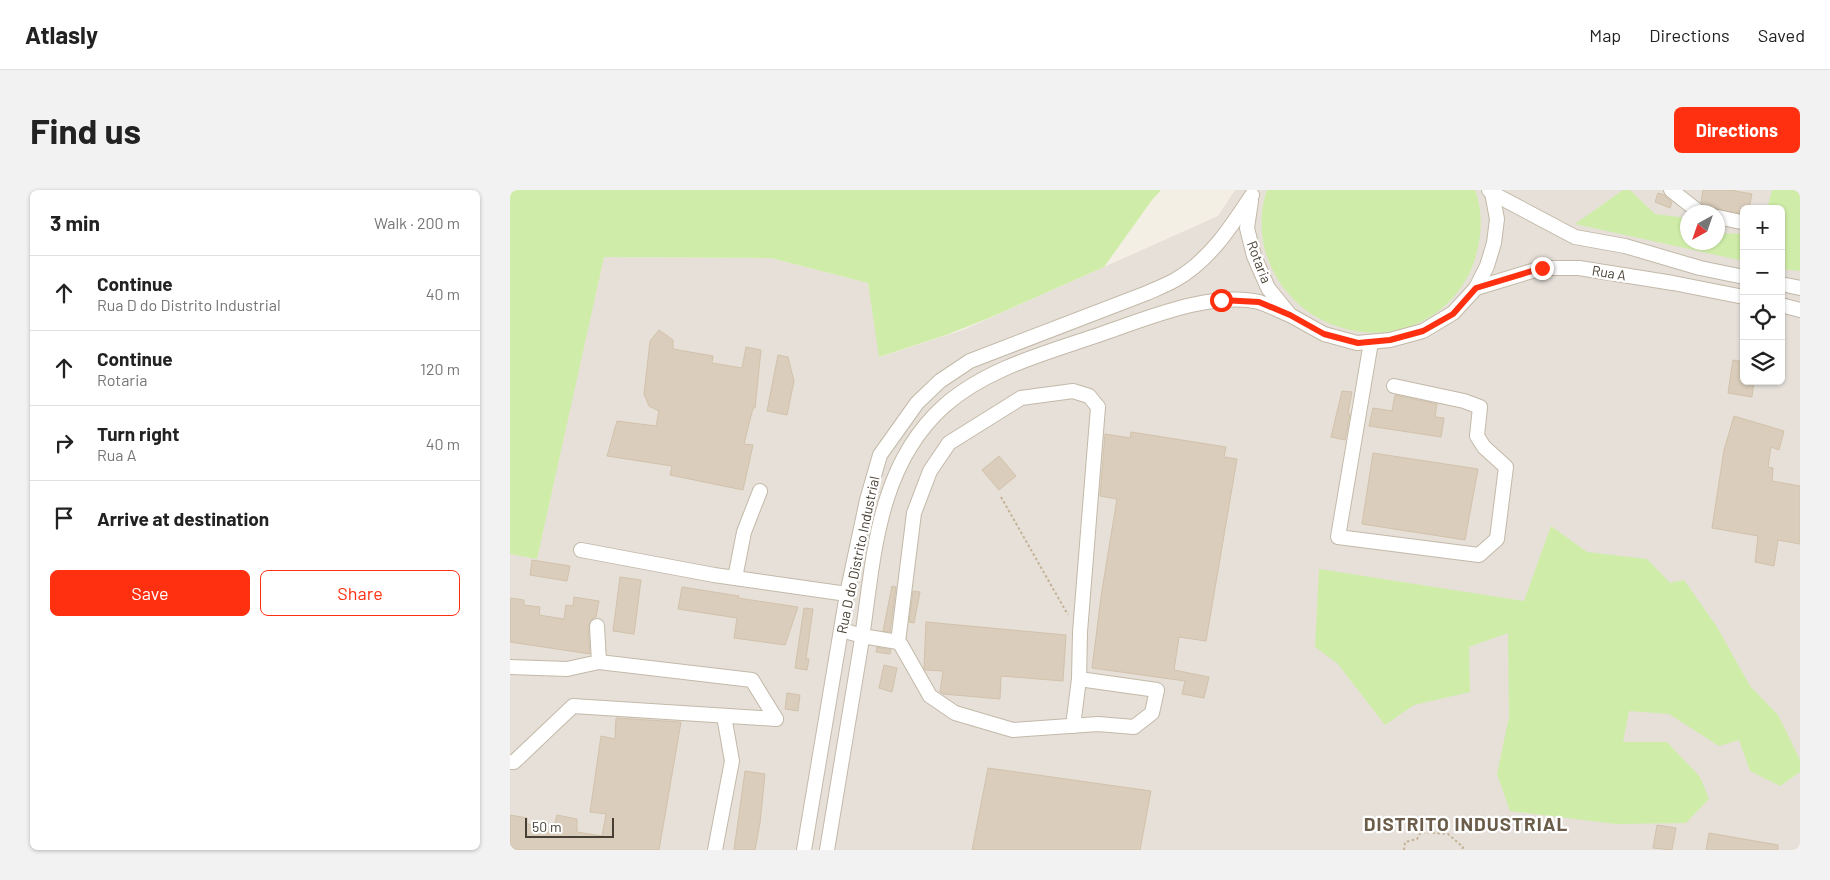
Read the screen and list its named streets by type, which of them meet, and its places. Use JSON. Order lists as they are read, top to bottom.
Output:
{
  "streets": {
    "street": ["Rotaria", "Rua A", "Rua D do Distrito Industrial"]
  },
  "crossings": [
    ["Rotaria", "Rua A"],
    ["Rotaria", "Rua D do Distrito Industrial"]
  ],
  "districts": ["DISTRITO INDUSTRIAL"],
  "scale_bar": "50 m",
  "north": "bottom left",
  "page": {
    "header": "Atlasly",
    "nav": ["Map", "Directions", "Saved"],
    "buttons": [
      "Directions",
      ["Save", "Share"]
    ],
    "title": "Find us",
    "heading": ["3 min", "Walk · 200 m"],
    "map_buttons": ["+", "−"],
    "list": [
      ["Continue", "Rua D do Distrito Industrial", "40 m"],
      ["Continue", "Rotaria", "120 m"],
      ["Turn right", "Rua A", "40 m"],
      "Arrive at destination"
    ],
    "scale": "50 m"
  }
}
